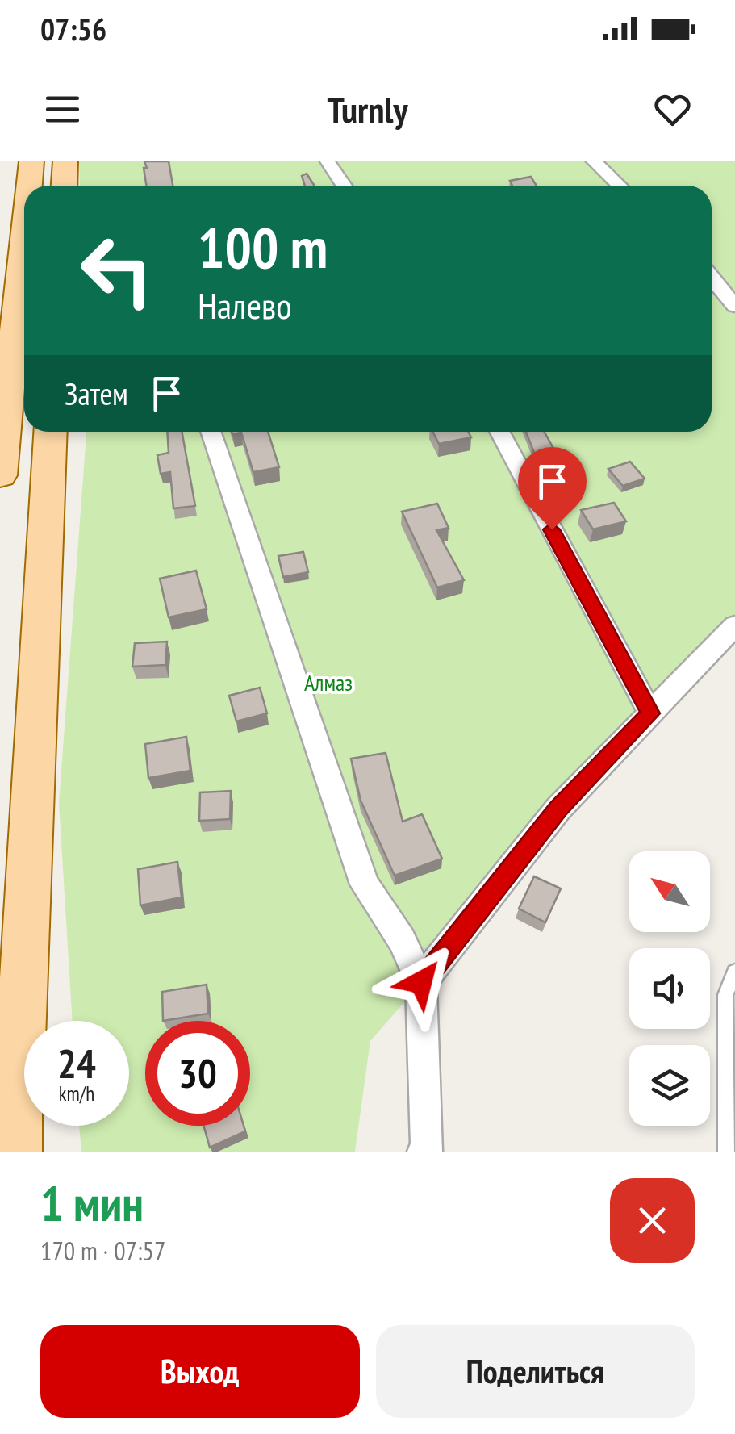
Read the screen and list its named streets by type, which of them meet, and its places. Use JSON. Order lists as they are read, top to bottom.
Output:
{
  "parks": ["Алмаз"],
  "north": "top left",
  "page": {
    "status": "07:56",
    "header": "Turnly",
    "turn": ["100 m", "Налево"],
    "then": "Затем",
    "speed": "24 km/h",
    "limit": "30",
    "heading": ["1 мин", "170 m · 07:57"],
    "buttons": ["Выход", "Поделиться"]
  }
}
